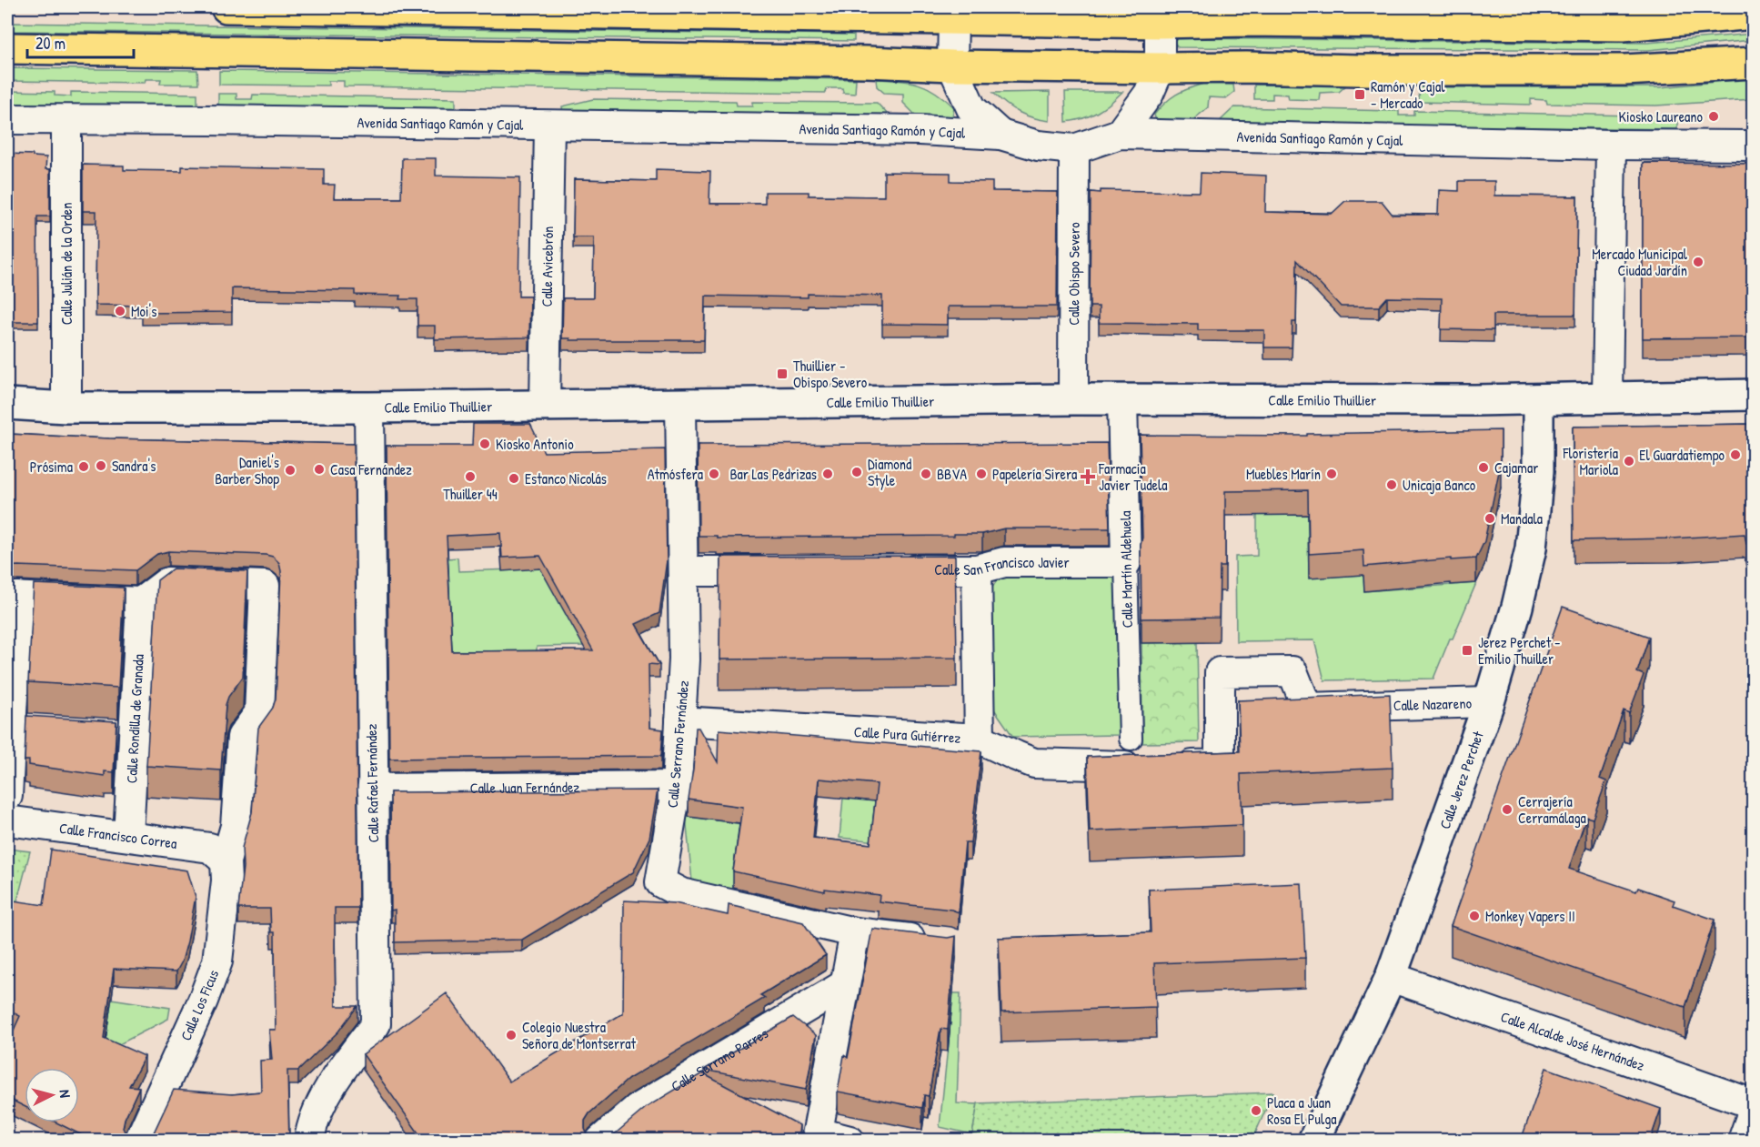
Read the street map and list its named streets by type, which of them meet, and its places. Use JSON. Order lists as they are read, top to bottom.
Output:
{
  "streets": {
    "main road": ["Calle Emilio Thuillier", "Calle Jerez Perchet"],
    "street": [
      "Avenida Santiago Ramón y Cajal",
      "Calle Julián de la Orden",
      "Calle Avicebrón",
      "Calle Obispo Severo",
      "Calle San Francisco Javier",
      "Calle Martín Aldehuela",
      "Calle Nazareno",
      "Calle Rondilla de Granada",
      "Calle Pura Gutiérrez",
      "Calle Serrano Fernández",
      "Calle Rafael Fernández",
      "Calle Juan Fernández",
      "Calle Francisco Correa",
      "Calle Los Ficus",
      "Calle Alcalde José Hernández",
      "Calle Serrano Parres"
    ]
  },
  "crossings": [
    ["Avenida Santiago Ramón y Cajal", "Calle Julián de la Orden"],
    ["Avenida Santiago Ramón y Cajal", "Calle Avicebrón"],
    ["Avenida Santiago Ramón y Cajal", "Calle Obispo Severo"],
    ["Calle Julián de la Orden", "Calle Emilio Thuillier"],
    ["Calle Avicebrón", "Calle Emilio Thuillier"],
    ["Calle Obispo Severo", "Calle Emilio Thuillier"],
    ["Calle Emilio Thuillier", "Calle Martín Aldehuela"],
    ["Calle Emilio Thuillier", "Calle Serrano Fernández"],
    ["Calle Emilio Thuillier", "Calle Jerez Perchet"],
    ["Calle Emilio Thuillier", "Calle Rafael Fernández"],
    ["Calle San Francisco Javier", "Calle Martín Aldehuela"],
    ["Calle Martín Aldehuela", "Calle Nazareno"],
    ["Calle Martín Aldehuela", "Calle Pura Gutiérrez"],
    ["Calle Nazareno", "Calle Pura Gutiérrez"],
    ["Calle Nazareno", "Calle Jerez Perchet"],
    ["Calle Rondilla de Granada", "Calle Francisco Correa"],
    ["Calle Rondilla de Granada", "Calle Los Ficus"],
    ["Calle Pura Gutiérrez", "Calle Serrano Fernández"],
    ["Calle Serrano Fernández", "Calle Juan Fernández"],
    ["Calle Jerez Perchet", "Calle Alcalde José Hernández"],
    ["Calle Rafael Fernández", "Calle Juan Fernández"],
    ["Calle Francisco Correa", "Calle Los Ficus"]
  ],
  "places": {
    "transit": ["Ramón y Cajal - Mercado", "Thuillier - Obispo Severo", "Jerez Perchet - Emilio Thuiller"],
    "other": [
      "Kiosko Laureano",
      "Mercado Municipal Ciudad Jardín",
      "Moi's",
      "Kiosko Antonio",
      "El Guardatiempo",
      "Floristería Mariola",
      "Sandra's",
      "Prósima",
      "Cajamar",
      "Casa Fernández",
      "Daniel's Barber Shop",
      "Diamond Style",
      "Atmósfera",
      "Bar Las Pedrizas",
      "BBVA",
      "Papelería Sirera",
      "Muebles Marín",
      "Thuiller 44",
      "Estanco Nicolás",
      "Unicaja Banco",
      "Mandala",
      "Cerrajería Cerramálaga",
      "Monkey Vapers II",
      "Colegio Nuestra Señora de Montserrat",
      "Placa a Juan Rosa El Pulga"
    ],
    "health": ["Farmacia Javier Tudela"]
  },
  "scale_bar": "20 m",
  "north": "right"
}
